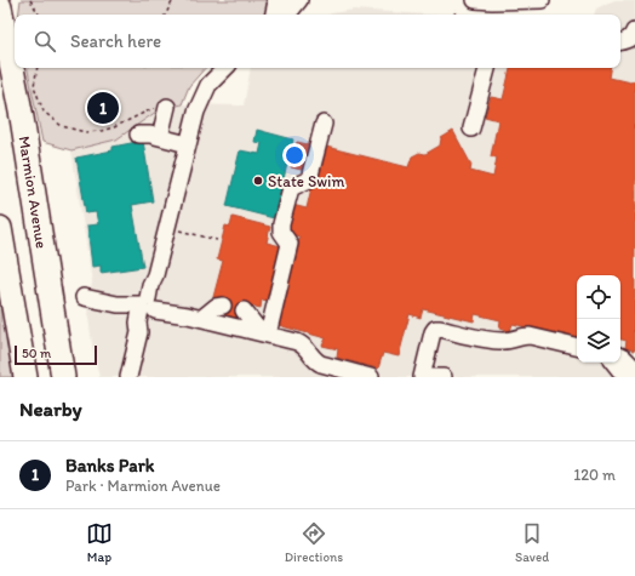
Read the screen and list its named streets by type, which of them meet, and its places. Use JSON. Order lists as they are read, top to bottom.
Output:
{
  "streets": {
    "highway": ["Marmion Avenue"]
  },
  "places": ["State Swim"],
  "scale_bar": "50 m",
  "page": {
    "search": "Search here",
    "pins": "1",
    "scale": "50 m",
    "heading": "Nearby",
    "list": [
      {
        "mark": "1",
        "name": "Banks Park",
        "note": "Park · Marmion Avenue",
        "value": "120 m"
      }
    ],
    "nav": ["Map", "Directions", "Saved"]
  }
}
